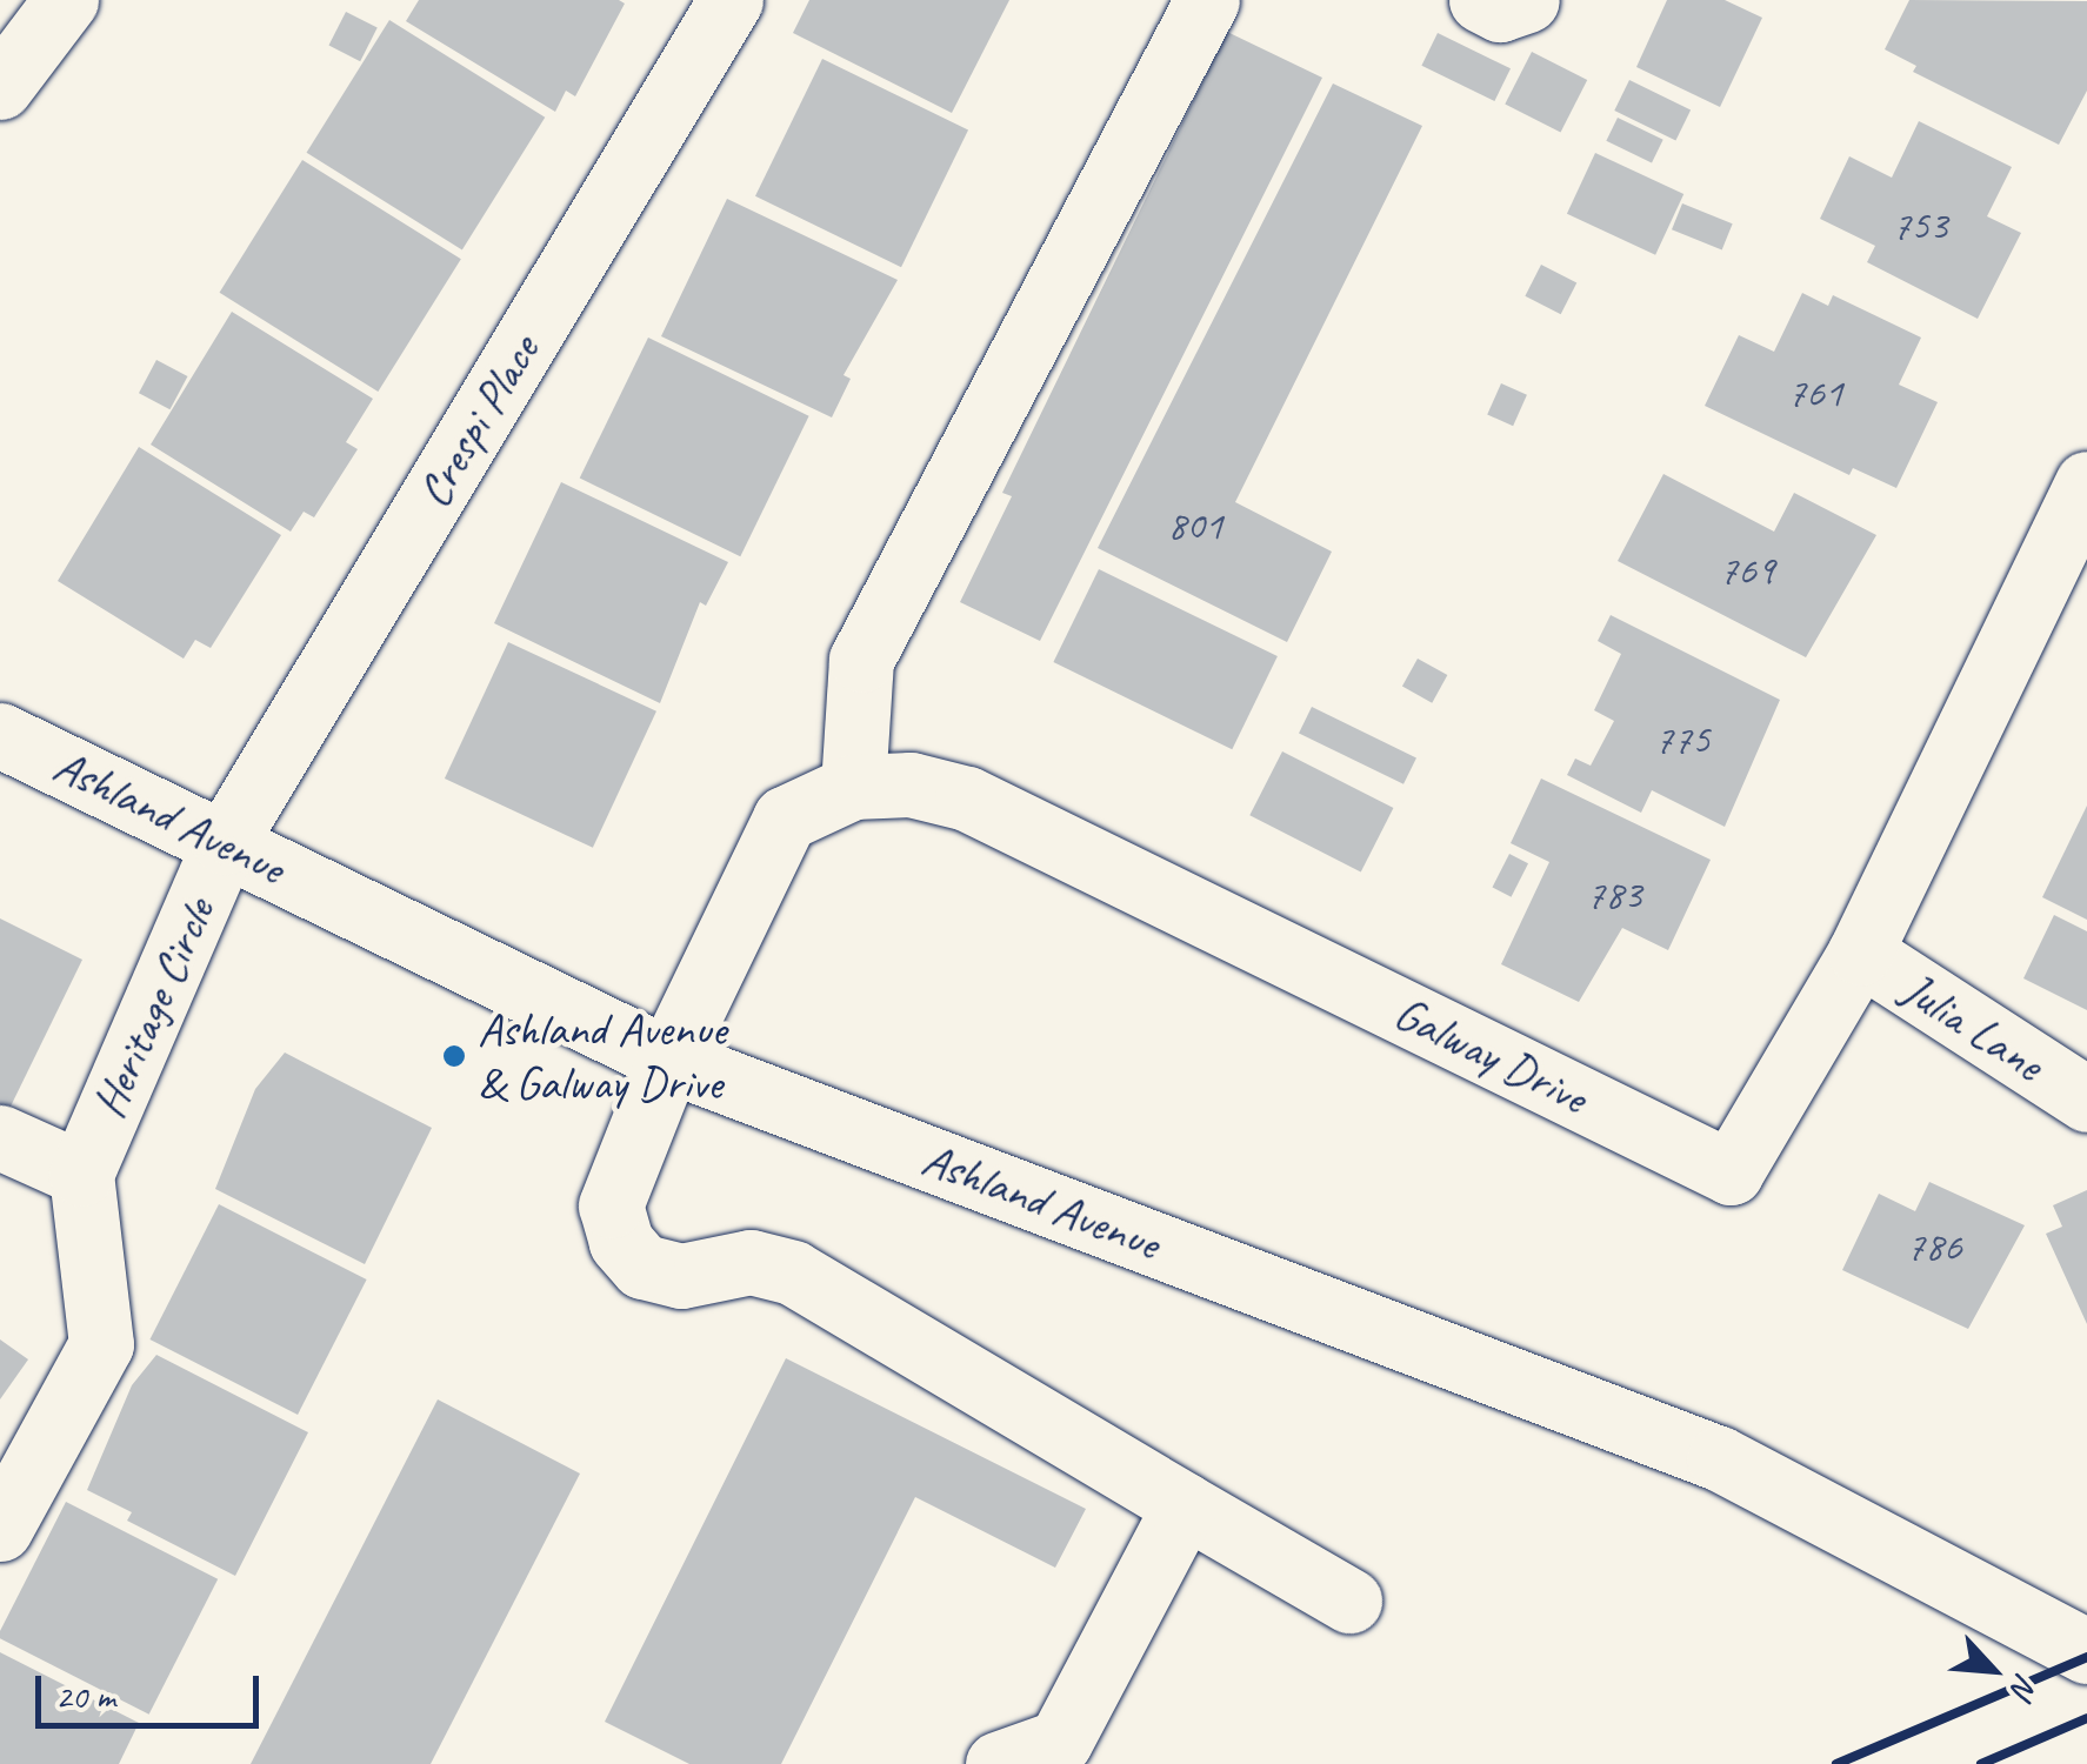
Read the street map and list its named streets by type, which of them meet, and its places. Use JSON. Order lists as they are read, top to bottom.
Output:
{
  "streets": {
    "main road": [
      "Crespi Place",
      "Ashland Avenue",
      "Heritage Circle",
      "Julia Lane",
      "Galway Drive"
    ]
  },
  "crossings": [
    ["Crespi Place", "Ashland Avenue"],
    ["Crespi Place", "Heritage Circle"],
    ["Ashland Avenue", "Heritage Circle"],
    ["Ashland Avenue", "Galway Drive"],
    ["Julia Lane", "Galway Drive"]
  ],
  "places": ["Ashland Avenue & Galway Drive"],
  "house_numbers": [
    "753",
    "761",
    "801",
    "769",
    "775",
    "783",
    "786"
  ],
  "scale_bar": "20 m",
  "north": "bottom right"
}
